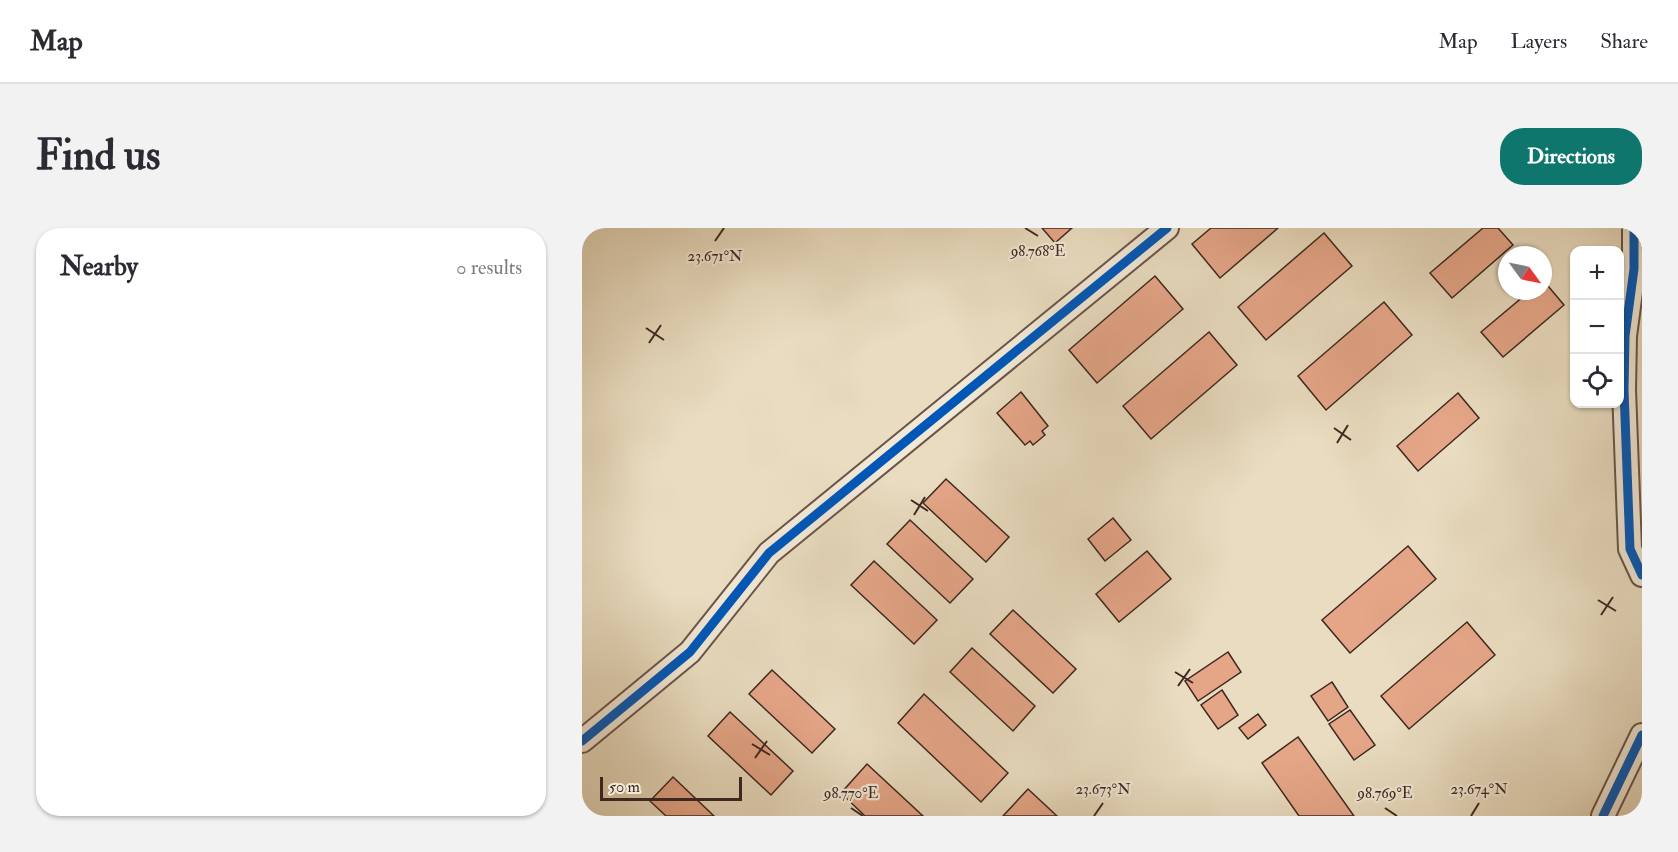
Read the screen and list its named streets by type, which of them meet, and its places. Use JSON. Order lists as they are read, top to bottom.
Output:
{
  "scale_bar": "50 m",
  "north": "bottom right",
  "page": {
    "header": "Map",
    "nav": ["Map", "Layers", "Share"],
    "buttons": "Directions",
    "title": "Find us",
    "heading": ["Nearby", "0 results"],
    "map_buttons": ["+", "−"],
    "scale": "50 m"
  },
  "coordinates": [
    "98.768°E",
    "23.671°N",
    "23.673°N",
    "23.674°N",
    "98.770°E",
    "98.769°E"
  ]
}
